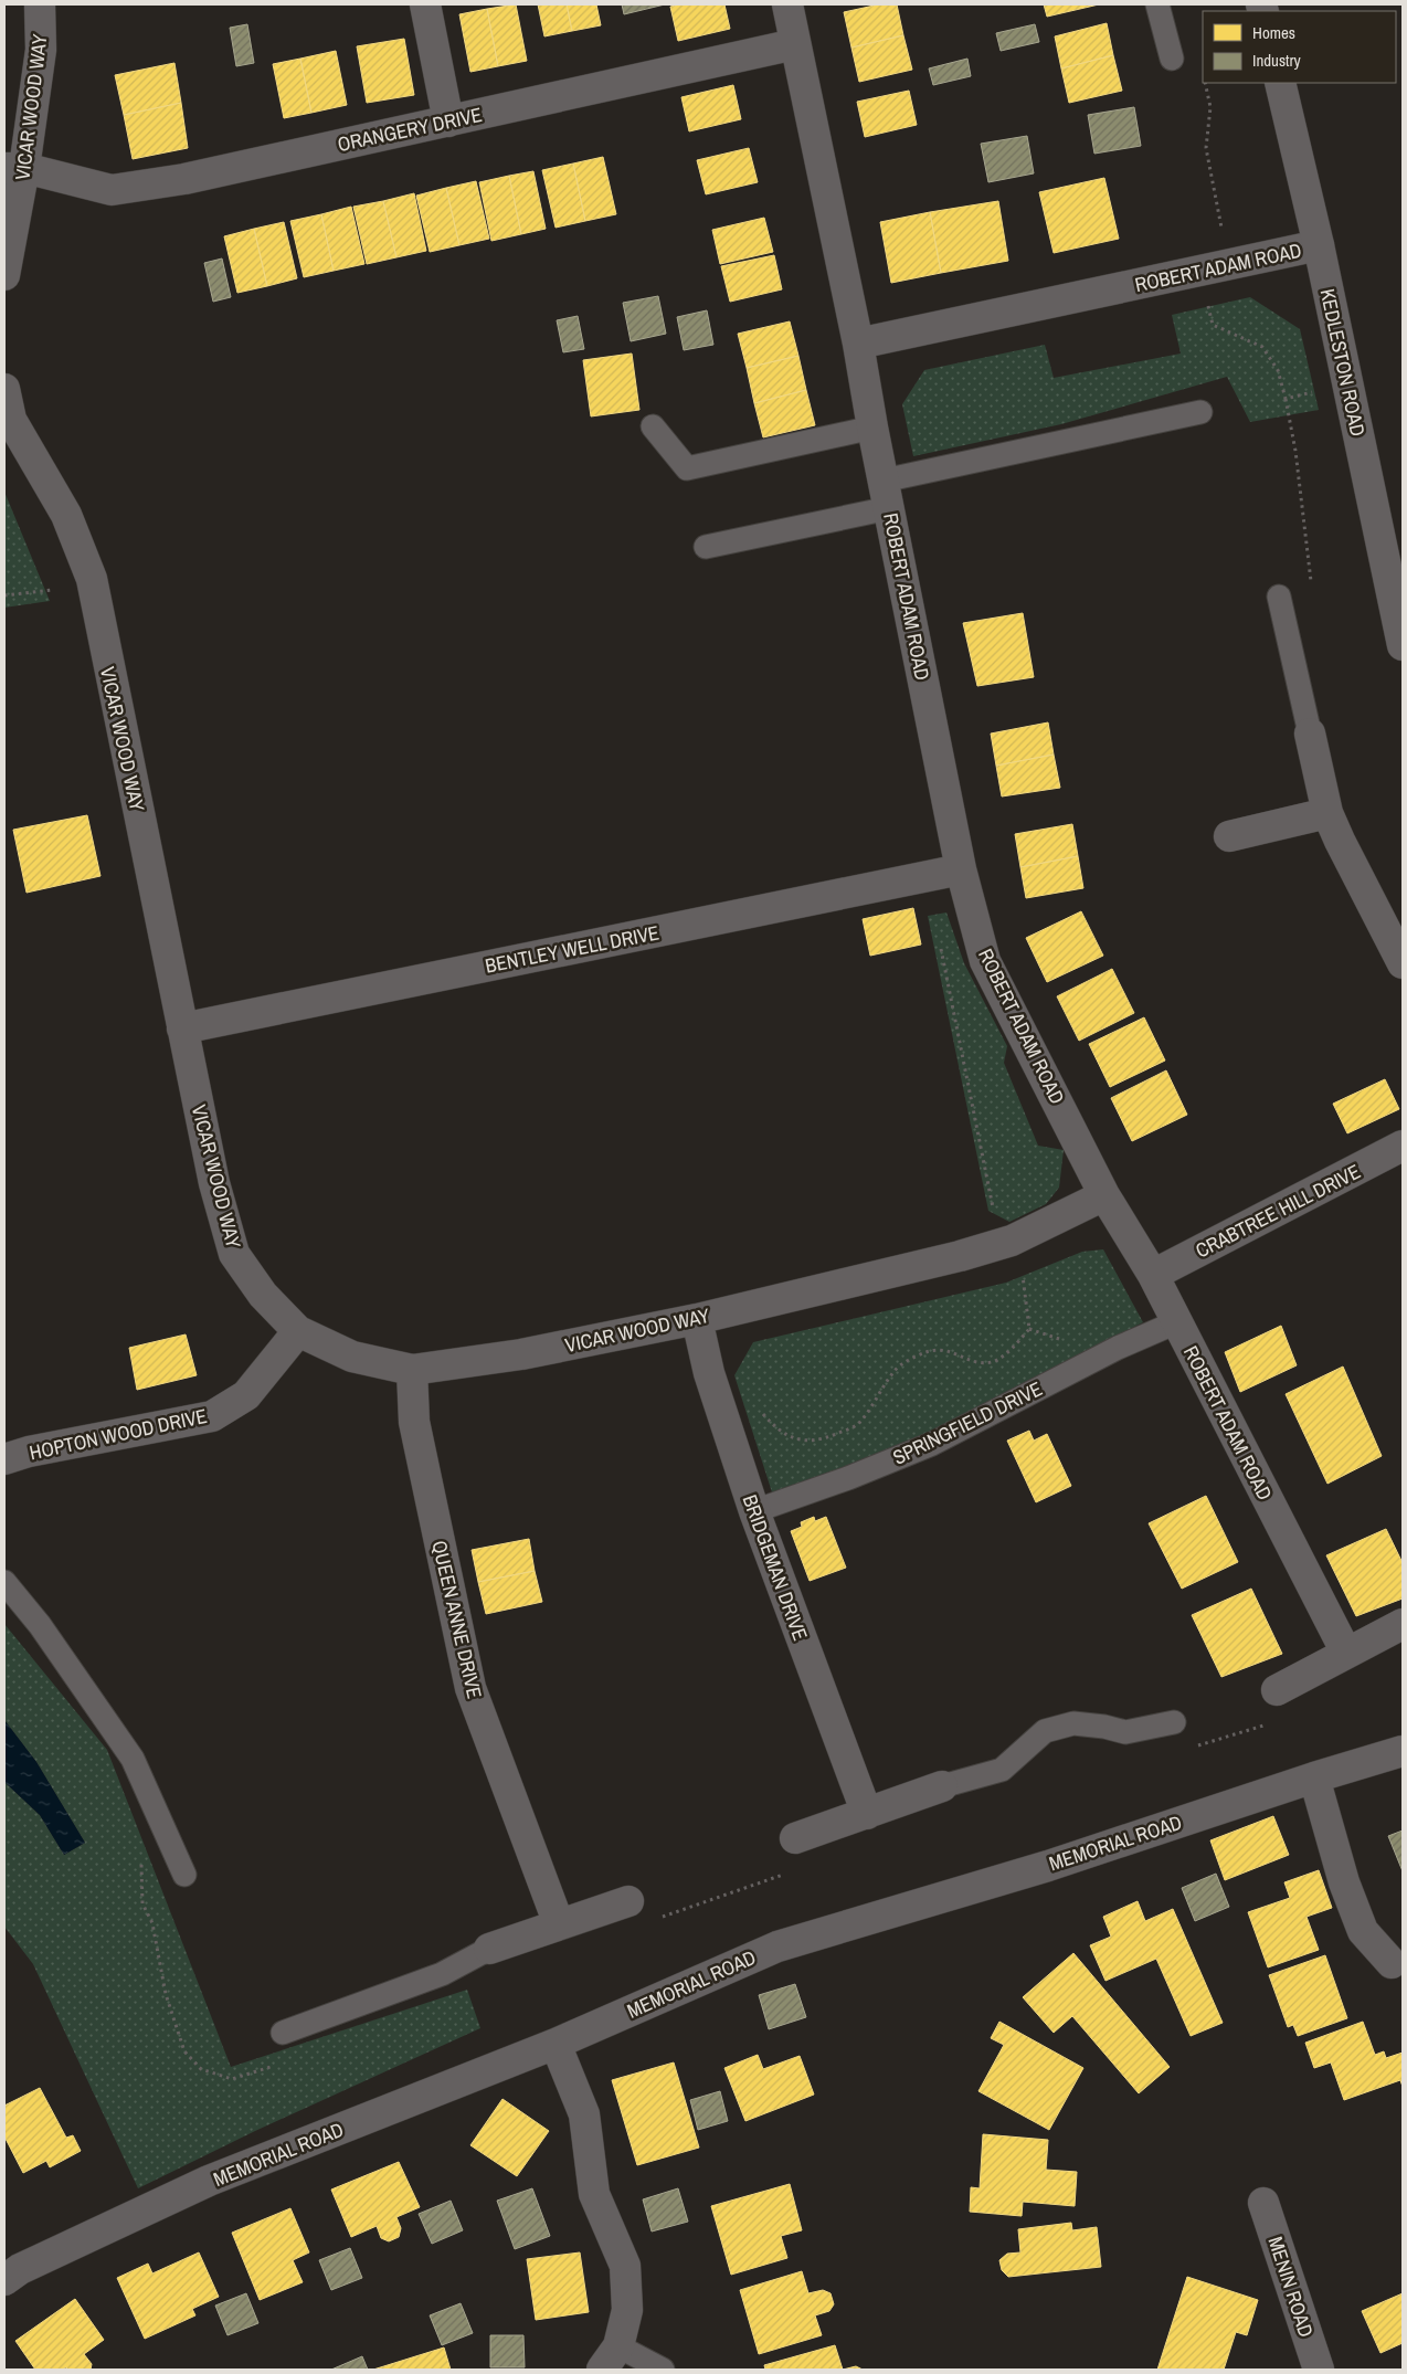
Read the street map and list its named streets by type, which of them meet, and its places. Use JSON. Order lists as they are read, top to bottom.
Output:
{
  "streets": {
    "street": [
      "VICAR WOOD WAY",
      "ORANGERY DRIVE",
      "ROBERT ADAM ROAD",
      "KEDLESTON ROAD",
      "BENTLEY WELL DRIVE",
      "CRABTREE HILL DRIVE",
      "HOPTON WOOD DRIVE",
      "BRIDGEMAN DRIVE",
      "QUEEN ANNE DRIVE",
      "MEMORIAL ROAD",
      "MENIN ROAD"
    ],
    "lane": ["SPRINGFIELD DRIVE"]
  },
  "crossings": [
    ["VICAR WOOD WAY", "ORANGERY DRIVE"],
    ["VICAR WOOD WAY", "ROBERT ADAM ROAD"],
    ["VICAR WOOD WAY", "BENTLEY WELL DRIVE"],
    ["VICAR WOOD WAY", "HOPTON WOOD DRIVE"],
    ["VICAR WOOD WAY", "BRIDGEMAN DRIVE"],
    ["VICAR WOOD WAY", "QUEEN ANNE DRIVE"],
    ["ORANGERY DRIVE", "ROBERT ADAM ROAD"],
    ["ROBERT ADAM ROAD", "KEDLESTON ROAD"],
    ["ROBERT ADAM ROAD", "BENTLEY WELL DRIVE"],
    ["ROBERT ADAM ROAD", "CRABTREE HILL DRIVE"],
    ["ROBERT ADAM ROAD", "SPRINGFIELD DRIVE"],
    ["SPRINGFIELD DRIVE", "BRIDGEMAN DRIVE"]
  ],
  "legend": ["Homes", "Industry"]
}
